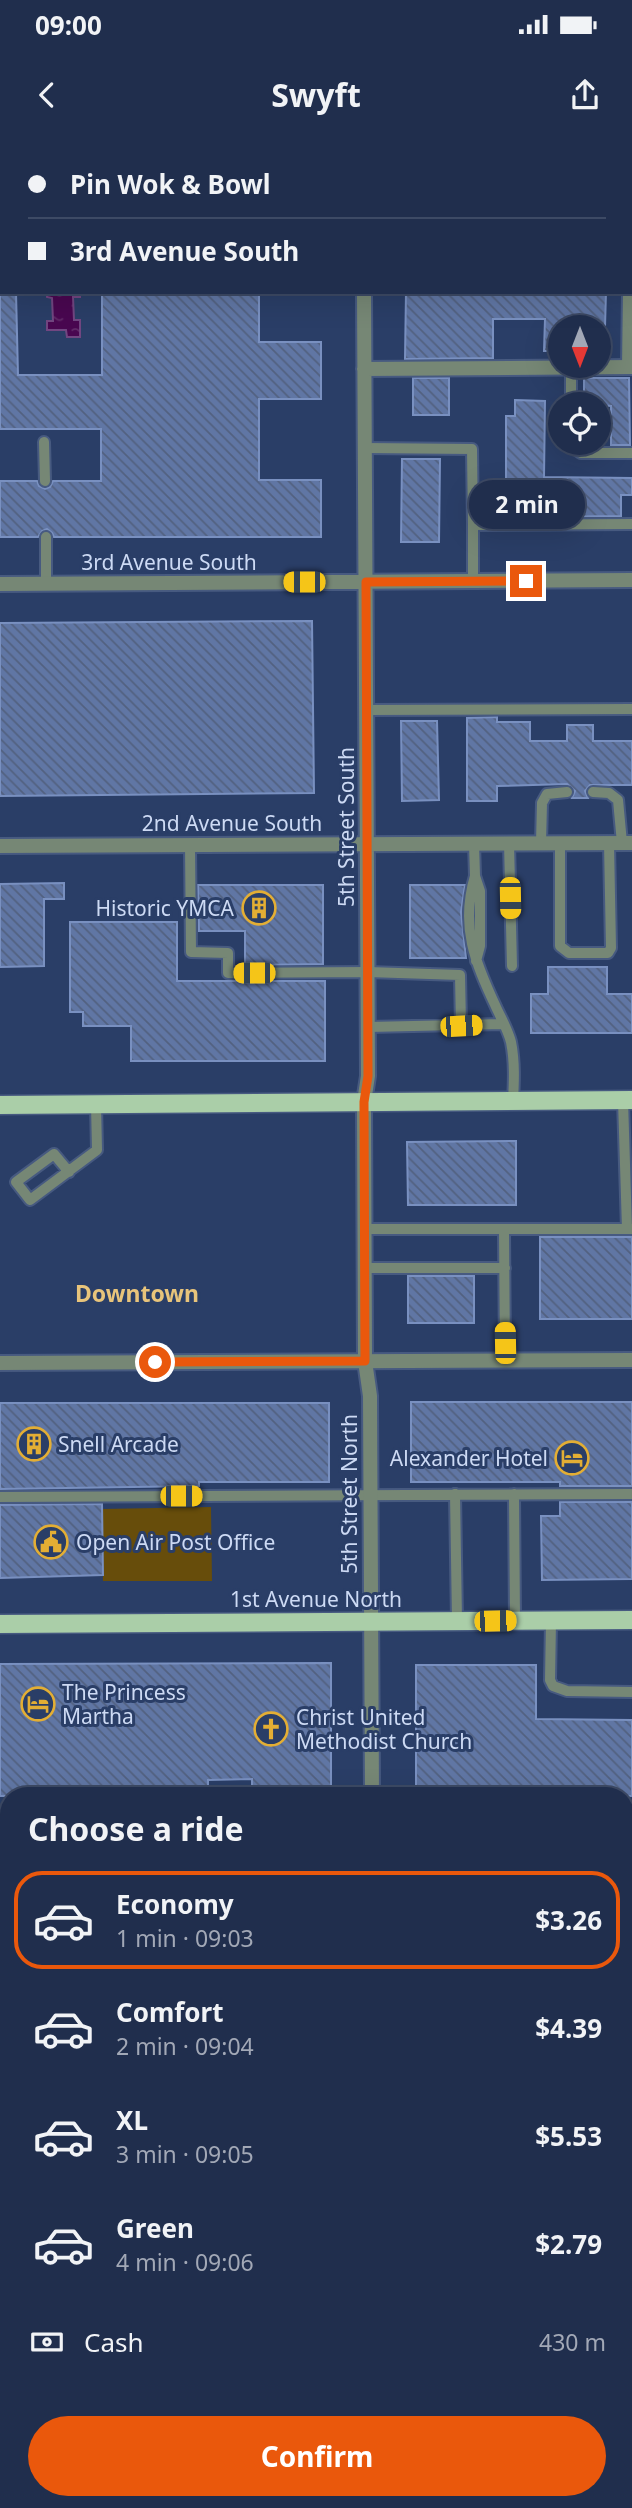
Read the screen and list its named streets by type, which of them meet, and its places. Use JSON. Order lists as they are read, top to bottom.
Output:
{
  "streets": {
    "main road": ["1st Avenue North"],
    "street": [
      "3rd Avenue South",
      "2nd Avenue South",
      "5th Street South",
      "5th Street North"
    ]
  },
  "crossings": [
    ["3rd Avenue South", "5th Street South"],
    ["2nd Avenue South", "5th Street South"],
    ["5th Street South", "5th Street North"],
    ["5th Street North", "1st Avenue North"]
  ],
  "districts": ["Downtown"],
  "places": {
    "building": ["Historic YMCA", "Snell Arcade"],
    "hotel": ["Alexander Hotel", "The Princess Martha"],
    "public building": ["Open Air Post Office"],
    "church": ["Christ United Methodist Church"]
  },
  "north": "bottom",
  "page": {
    "status": "09:00",
    "header": "Swyft",
    "banner": ["Pin Wok & Bowl", "3rd Avenue South"],
    "bubble": "2 min",
    "heading": "Choose a ride",
    "list": [
      {
        "name": "Economy",
        "note": "1 min · 09:03",
        "value": "$3.26"
      },
      {
        "name": "Comfort",
        "note": "2 min · 09:04",
        "value": "$4.39"
      },
      {
        "name": "XL",
        "note": "3 min · 09:05",
        "value": "$5.53"
      },
      {
        "name": "Green",
        "note": "4 min · 09:06",
        "value": "$2.79"
      }
    ],
    "pay": ["Cash", "430 m"],
    "buttons": "Confirm"
  }
}
